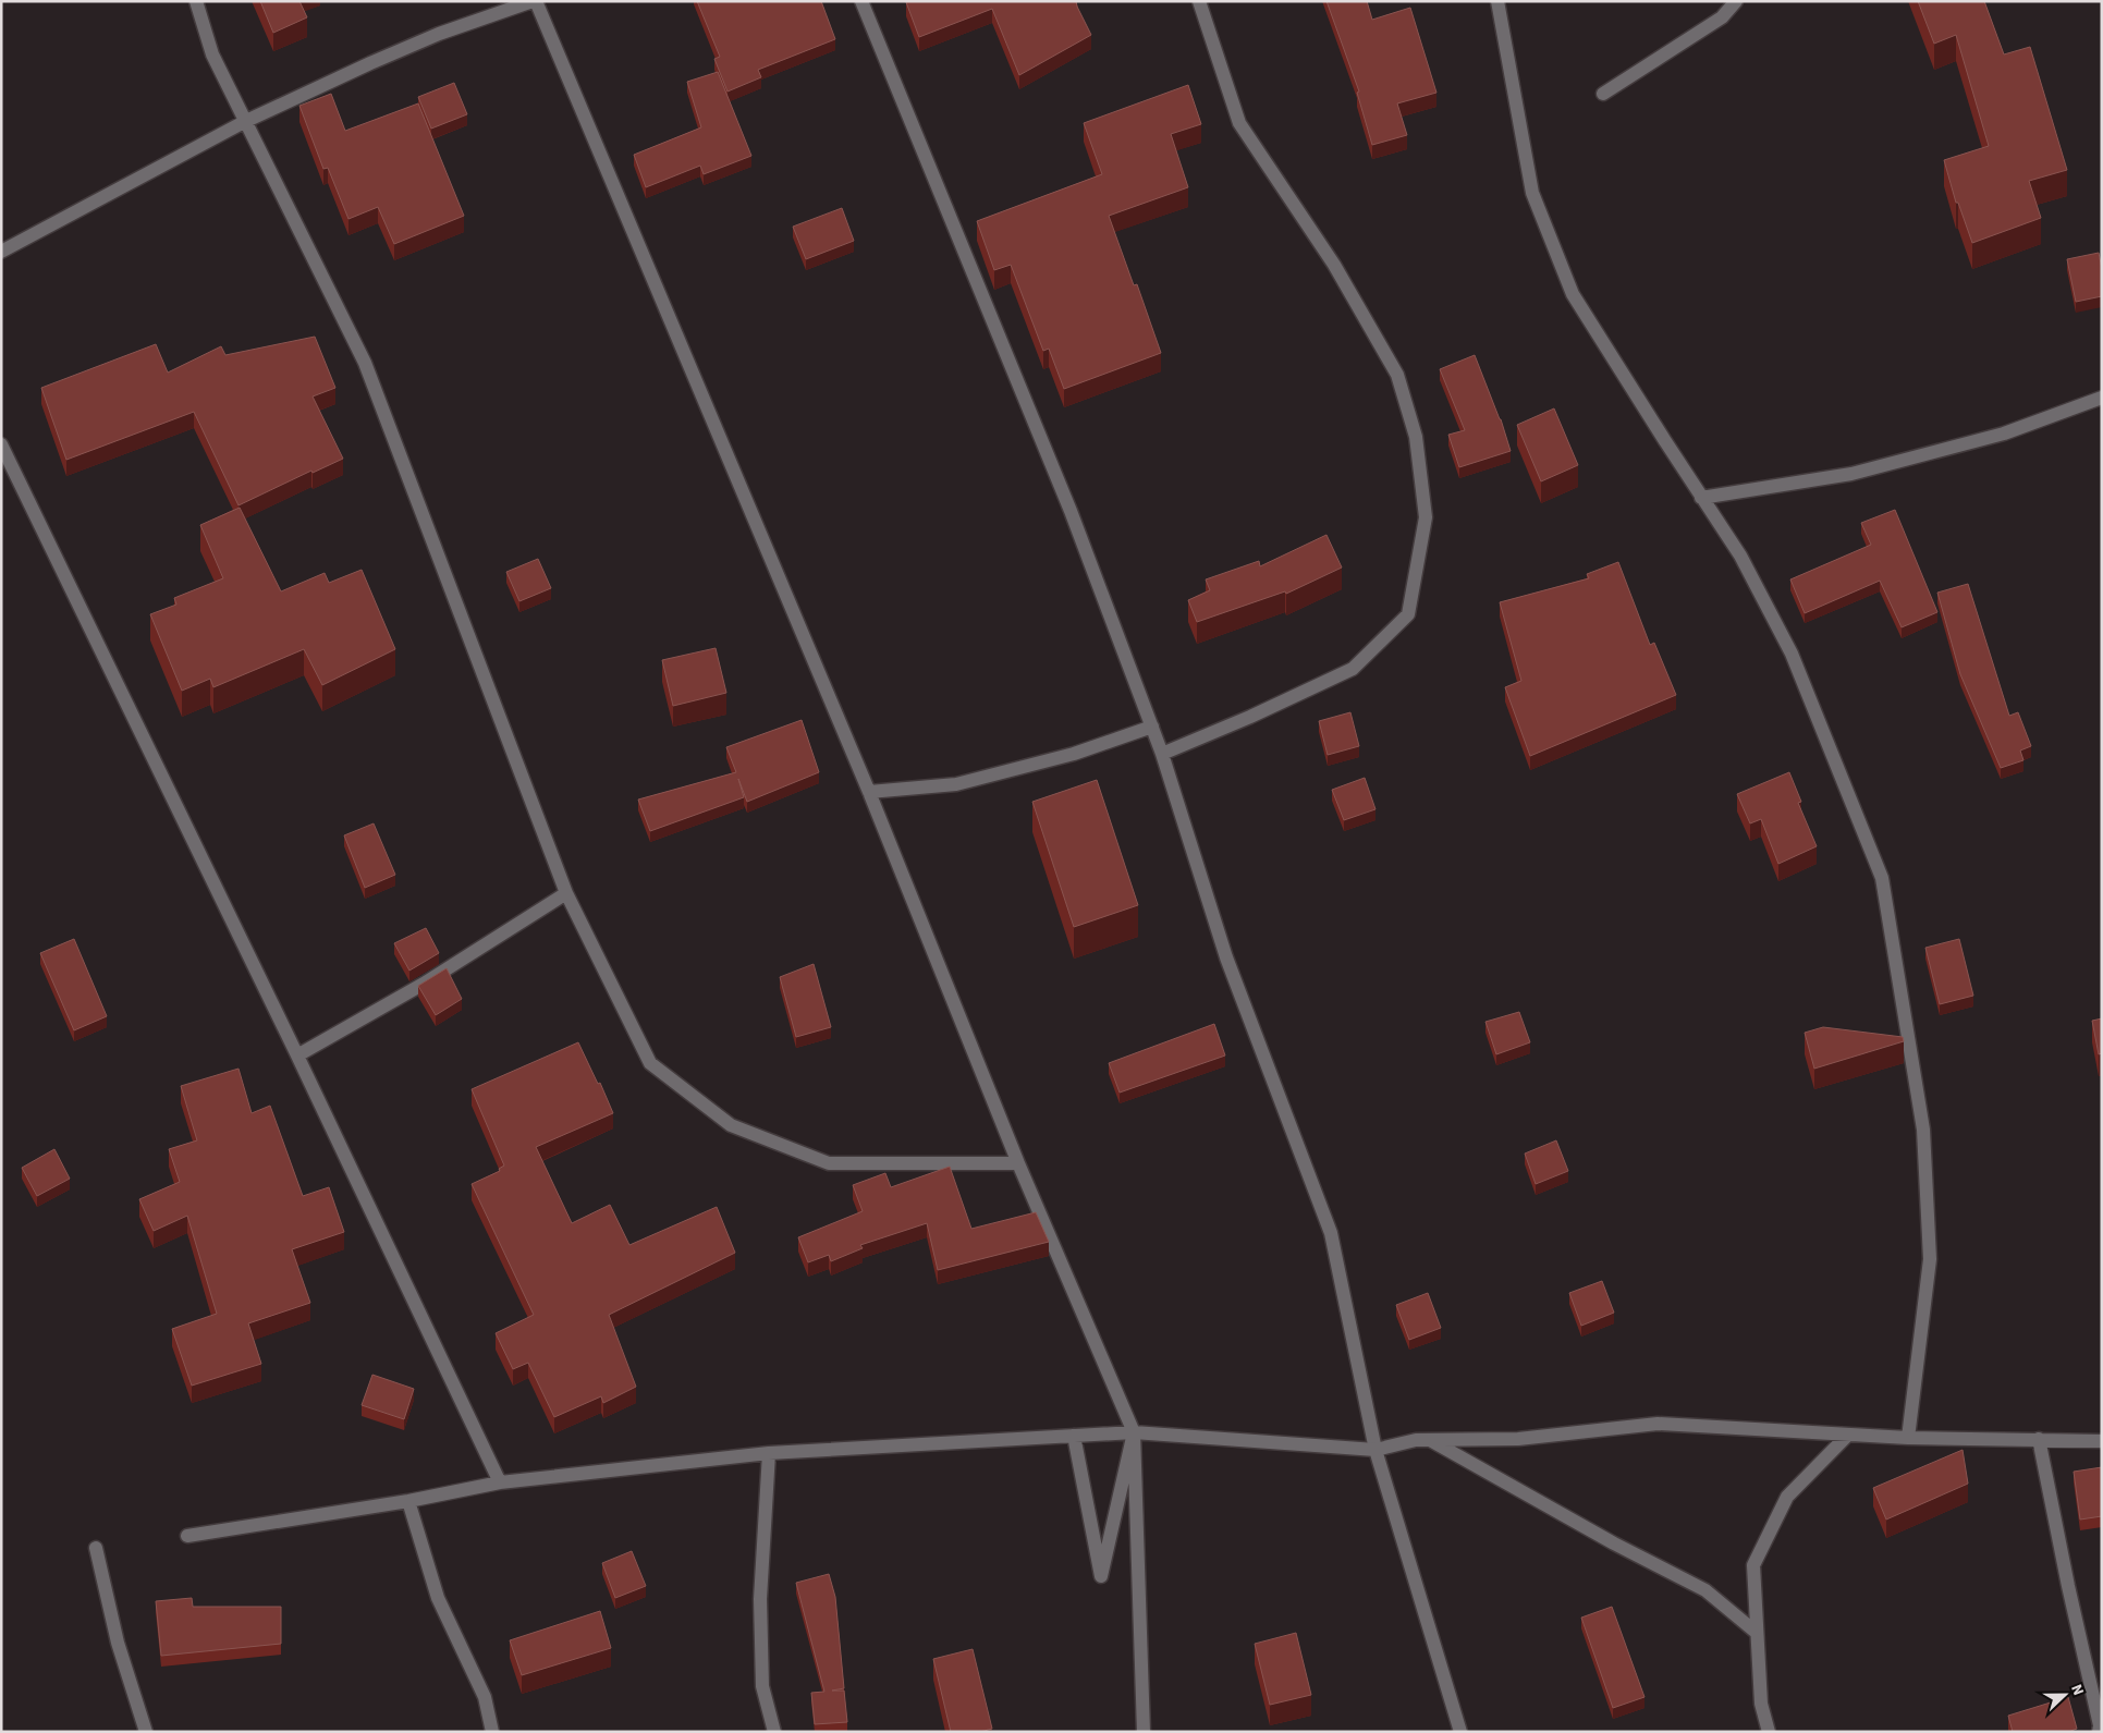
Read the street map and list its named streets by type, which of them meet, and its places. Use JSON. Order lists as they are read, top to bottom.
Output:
{
  "north": "right"
}
